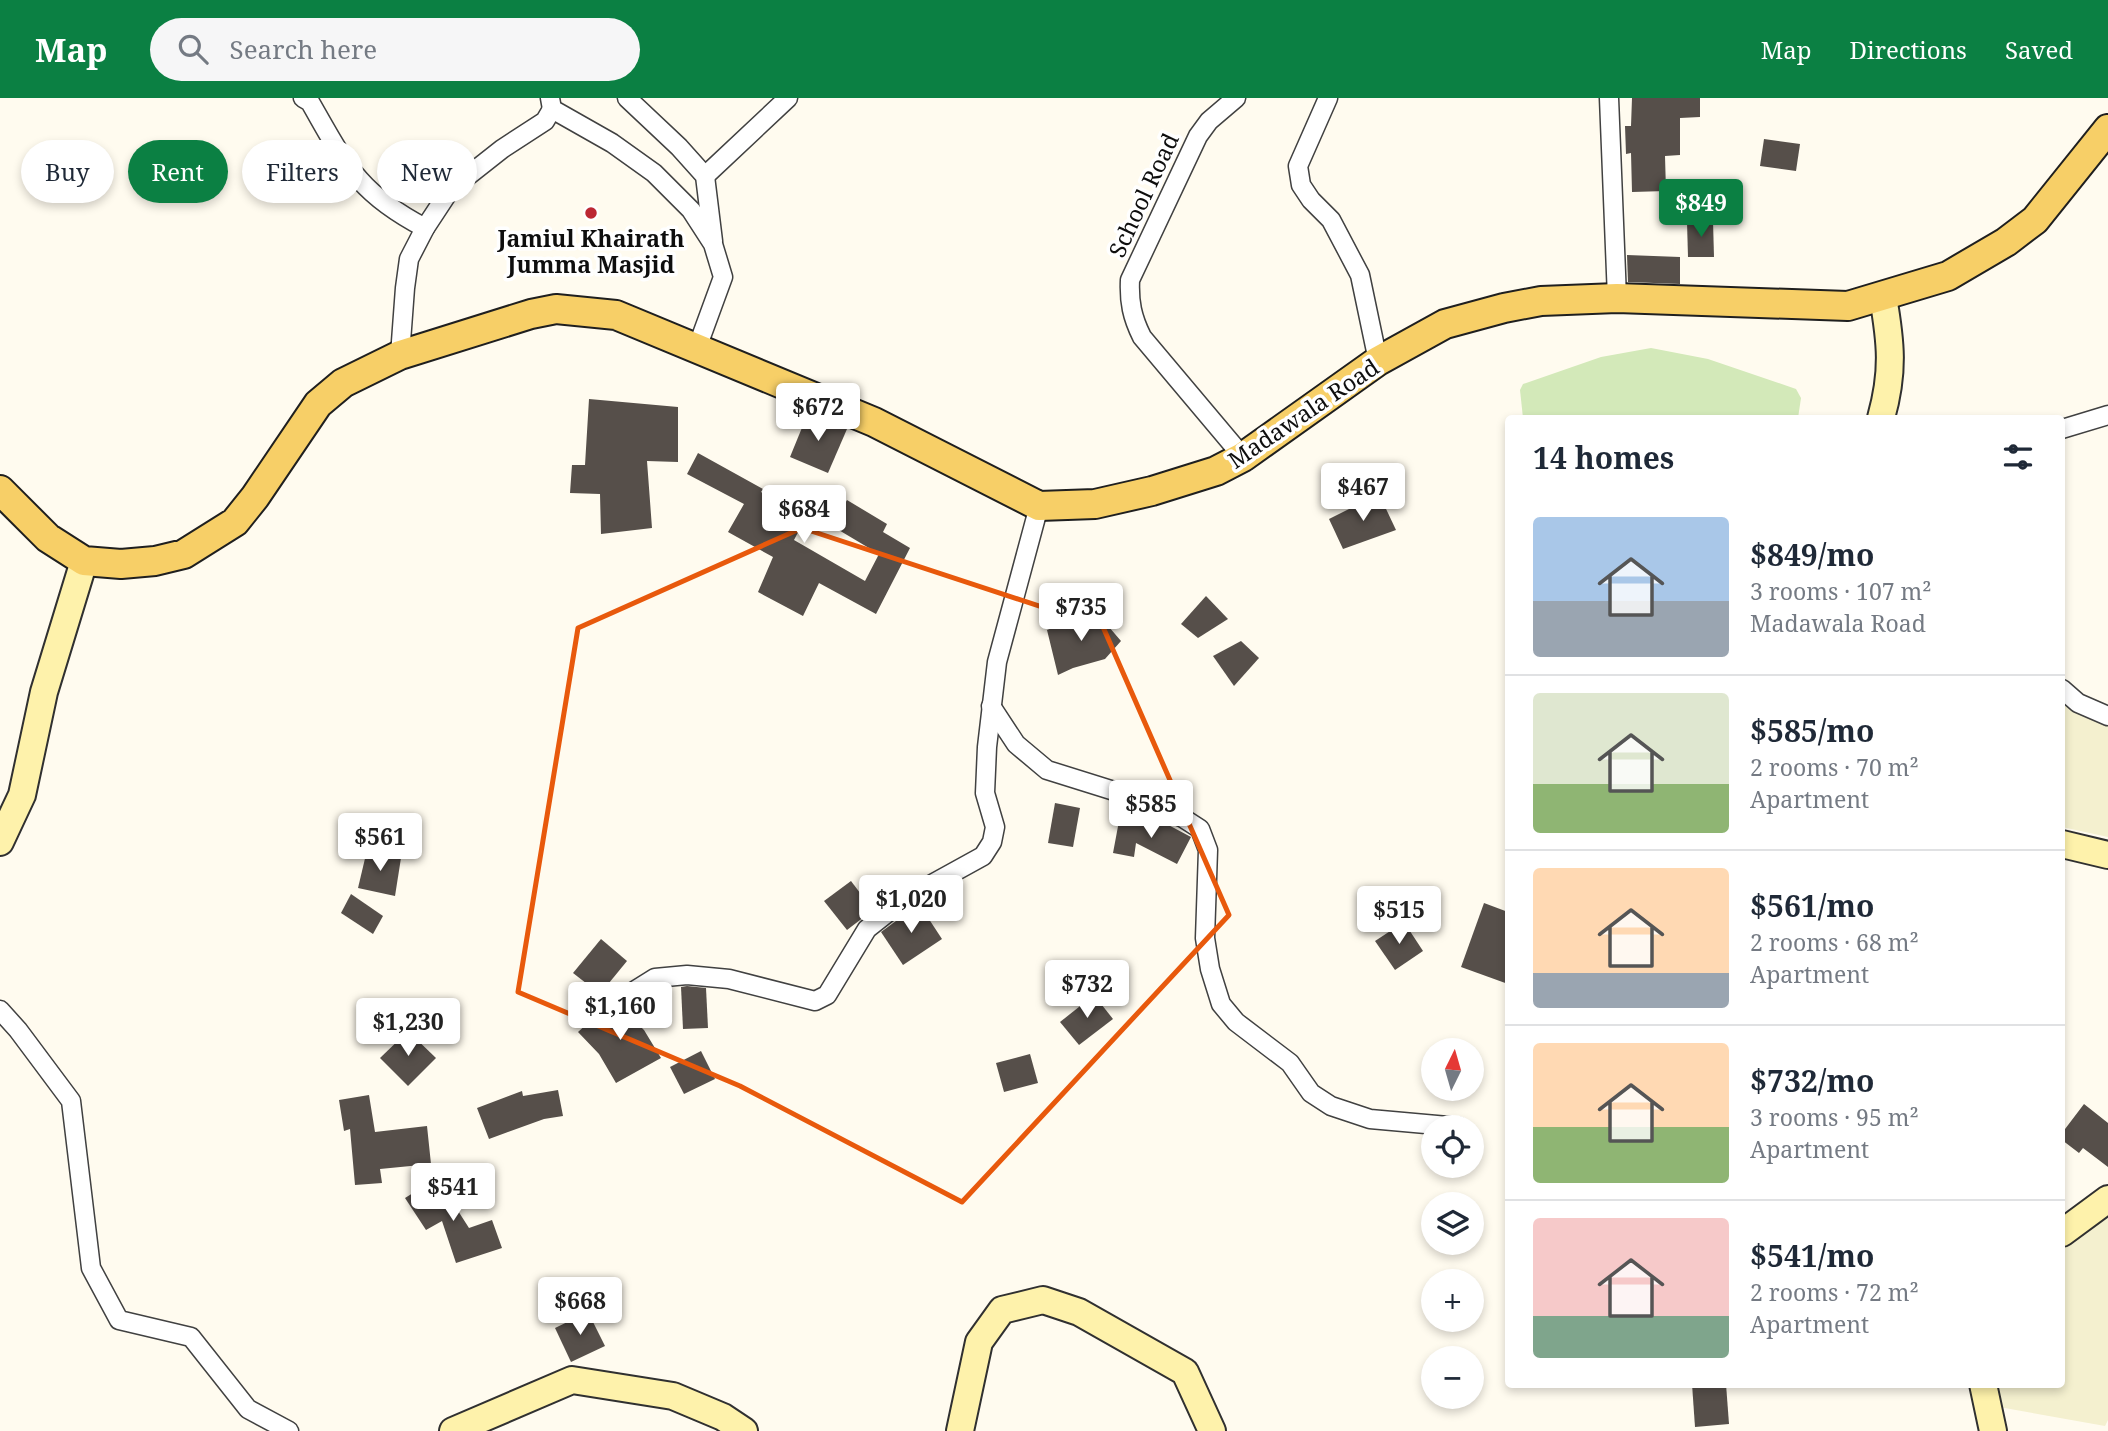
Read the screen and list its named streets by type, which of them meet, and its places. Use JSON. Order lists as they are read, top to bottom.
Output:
{
  "streets": {
    "main road": ["Madawala Road"],
    "street": ["School Road"]
  },
  "crossings": [
    ["School Road", "Madawala Road"]
  ],
  "places": ["Jamiul Khairath Jumma Masjid"],
  "north": "top",
  "page": {
    "header": "Map",
    "search": "Search here",
    "nav": ["Map", "Directions", "Saved"],
    "chip": [
      "Buy",
      "Rent",
      "Filters",
      "New"
    ],
    "price": [
      "$849",
      "$672",
      "$467",
      "$684",
      "$735",
      "$585",
      "$561",
      "$1,020",
      "$515",
      "$732",
      "$1,160",
      "$1,230",
      "$541",
      "$668"
    ],
    "heading": "14 homes",
    "list": [
      {
        "name": "$849/mo",
        "note": "3 rooms · 107 m² · Madawala Road"
      },
      {
        "name": "$585/mo",
        "note": "2 rooms · 70 m² · Apartment"
      },
      {
        "name": "$561/mo",
        "note": "2 rooms · 68 m² · Apartment"
      },
      {
        "name": "$732/mo",
        "note": "3 rooms · 95 m² · Apartment"
      },
      {
        "name": "$541/mo",
        "note": "2 rooms · 72 m² · Apartment"
      }
    ],
    "map_buttons": ["+", "−"]
  }
}
